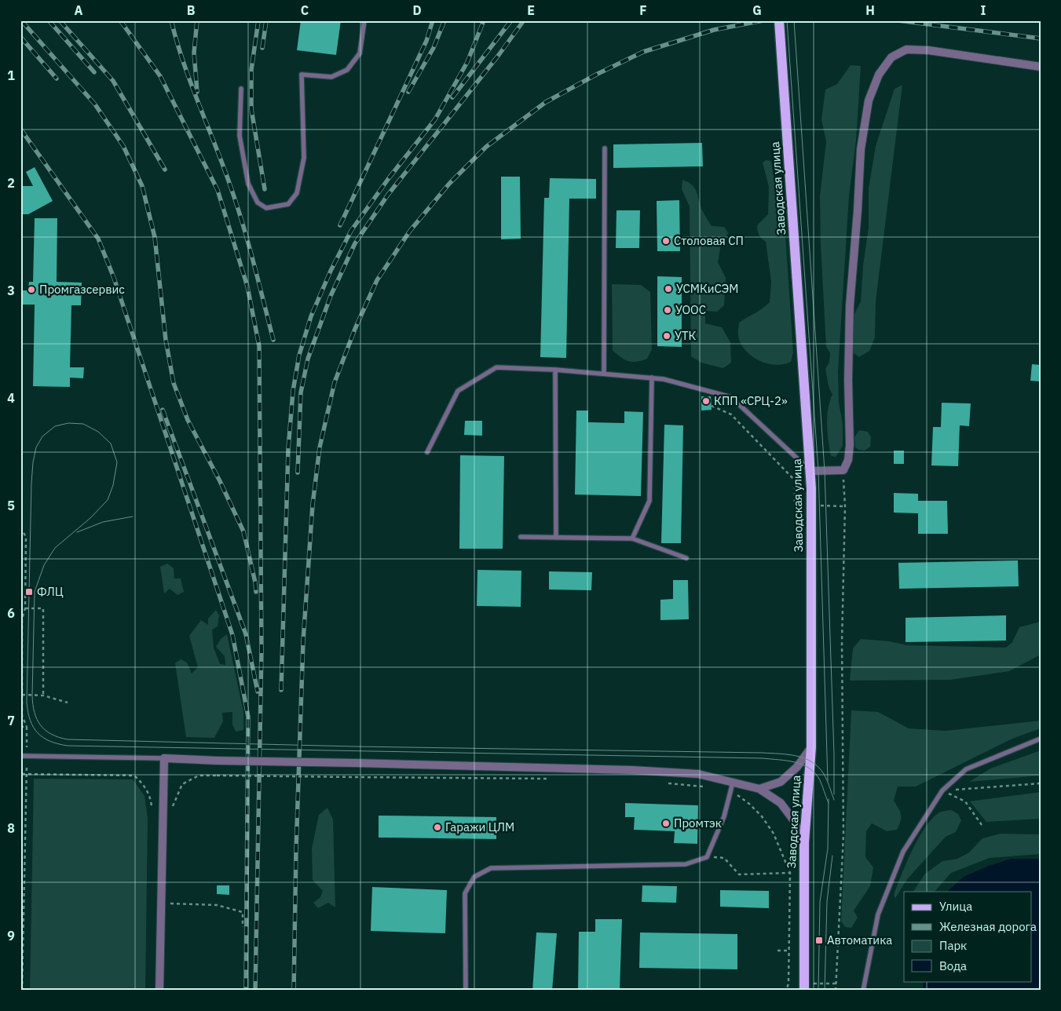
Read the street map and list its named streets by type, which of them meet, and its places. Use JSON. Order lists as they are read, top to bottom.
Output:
{
  "streets": {
    "main road": ["Заводская улица"]
  },
  "places": {
    "other": [
      "Столовая СП",
      "УСМКиСЭМ",
      "Промгазсервис",
      "УООС",
      "УТК",
      "КПП «СРЦ-2»",
      "Промтэк",
      "Гаражи ЦЛМ"
    ],
    "transit": ["ФЛЦ", "Автоматика"]
  },
  "legend": [
    "Улица",
    "Железная дорога",
    "Парк",
    "Вода"
  ],
  "grid": {
    "columns": [
      "A",
      "B",
      "C",
      "D",
      "E",
      "F",
      "G",
      "H",
      "I"
    ],
    "rows": [
      "1",
      "2",
      "3",
      "4",
      "5",
      "6",
      "7",
      "8",
      "9"
    ]
  }
}
